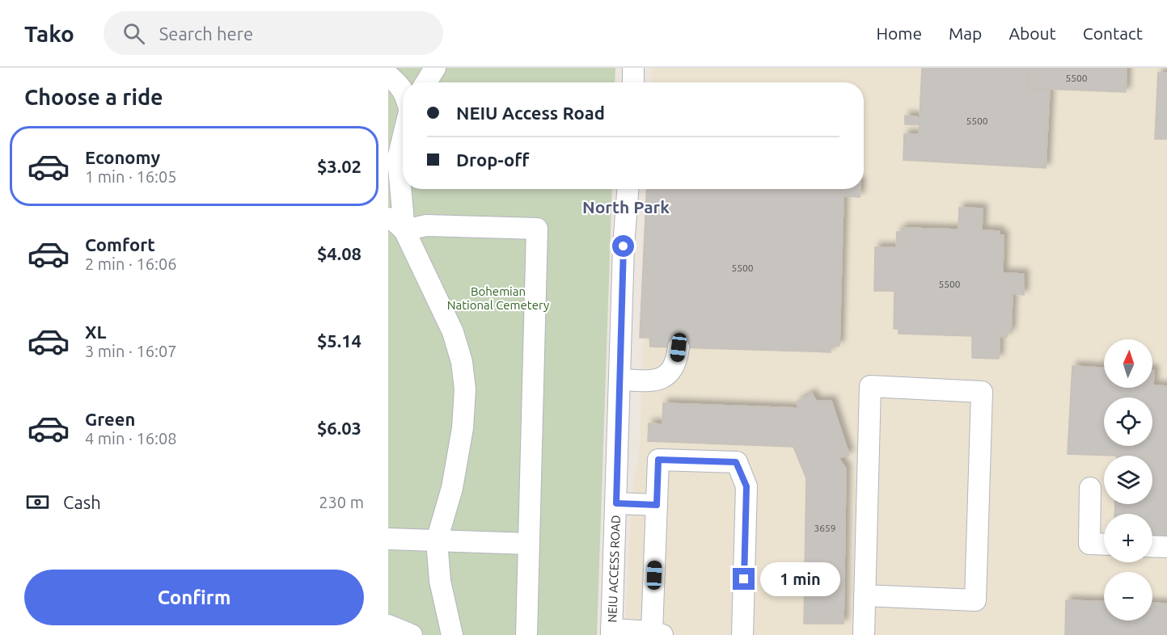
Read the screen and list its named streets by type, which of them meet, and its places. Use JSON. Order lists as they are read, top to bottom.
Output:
{
  "streets": {
    "street": ["NEIU ACCESS ROAD"]
  },
  "districts": ["North Park"],
  "parks": ["Bohemian National Cemetery"],
  "house_numbers": [
    "5500",
    "5500",
    "5500",
    "5500",
    "3659"
  ],
  "north": "top",
  "page": {
    "header": "Tako",
    "search": "Search here",
    "nav": [
      "Home",
      "Map",
      "About",
      "Contact"
    ],
    "heading": "Choose a ride",
    "banner": ["NEIU Access Road", "Drop-off"],
    "list": [
      {
        "name": "Economy",
        "note": "1 min · 16:05",
        "value": "$3.02"
      },
      {
        "name": "Comfort",
        "note": "2 min · 16:06",
        "value": "$4.08"
      },
      {
        "name": "XL",
        "note": "3 min · 16:07",
        "value": "$5.14"
      },
      {
        "name": "Green",
        "note": "4 min · 16:08",
        "value": "$6.03"
      }
    ],
    "map_buttons": ["+", "−"],
    "pay": ["Cash", "230 m"],
    "buttons": "Confirm",
    "bubble": "1 min"
  }
}
